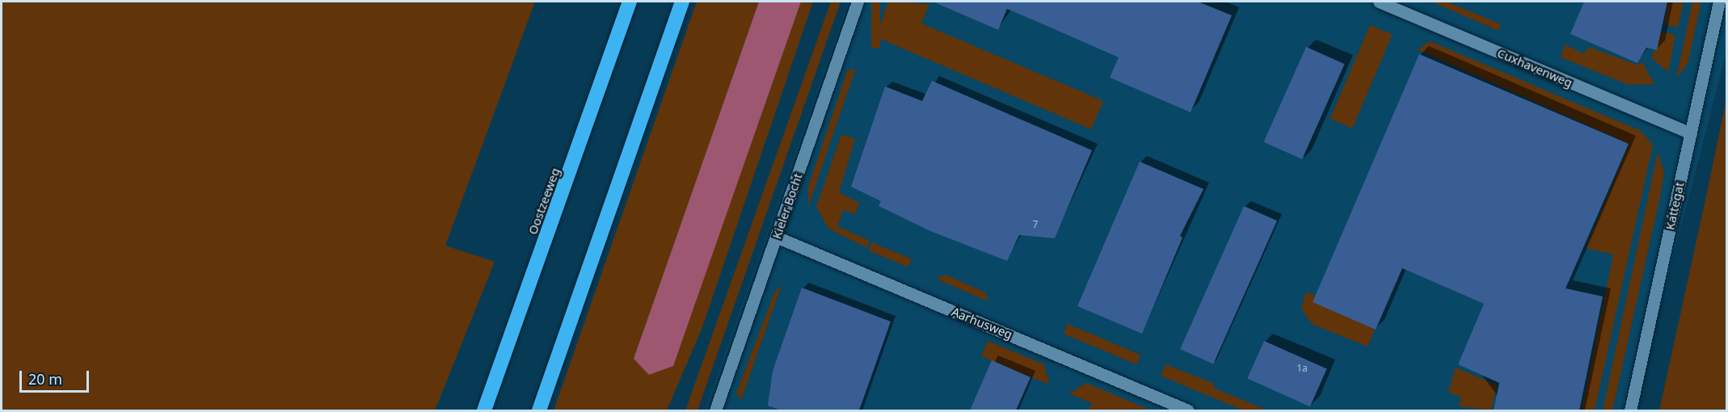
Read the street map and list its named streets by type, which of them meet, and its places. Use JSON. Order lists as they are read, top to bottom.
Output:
{
  "streets": {
    "highway": ["Oostzeeweg"],
    "street": [
      "Cuxhavenweg",
      "Kieler Bocht",
      "Kattegat",
      "Aarhusweg"
    ]
  },
  "crossings": [
    ["Cuxhavenweg", "Kattegat"],
    ["Kieler Bocht", "Aarhusweg"]
  ],
  "house_numbers": ["7", "1a"],
  "scale_bar": "20 m"
}
